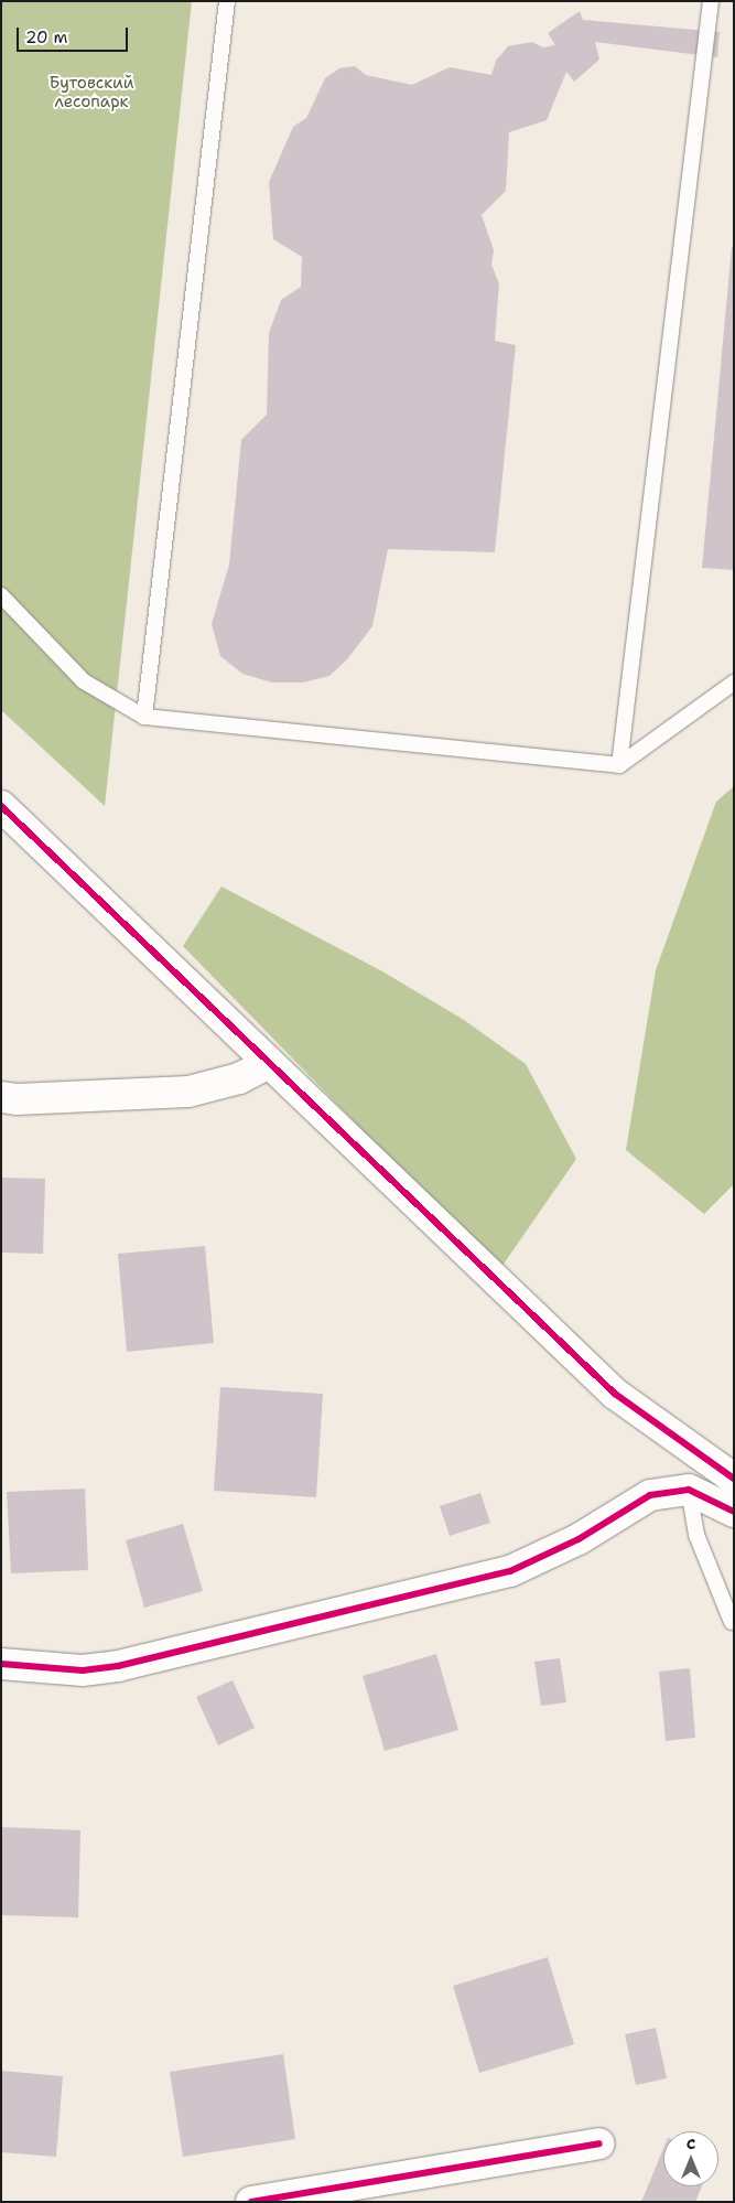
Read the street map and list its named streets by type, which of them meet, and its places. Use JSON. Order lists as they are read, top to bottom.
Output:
{
  "parks": ["Бутовский лесопарк"],
  "scale_bar": "20 m",
  "north": "top"
}
